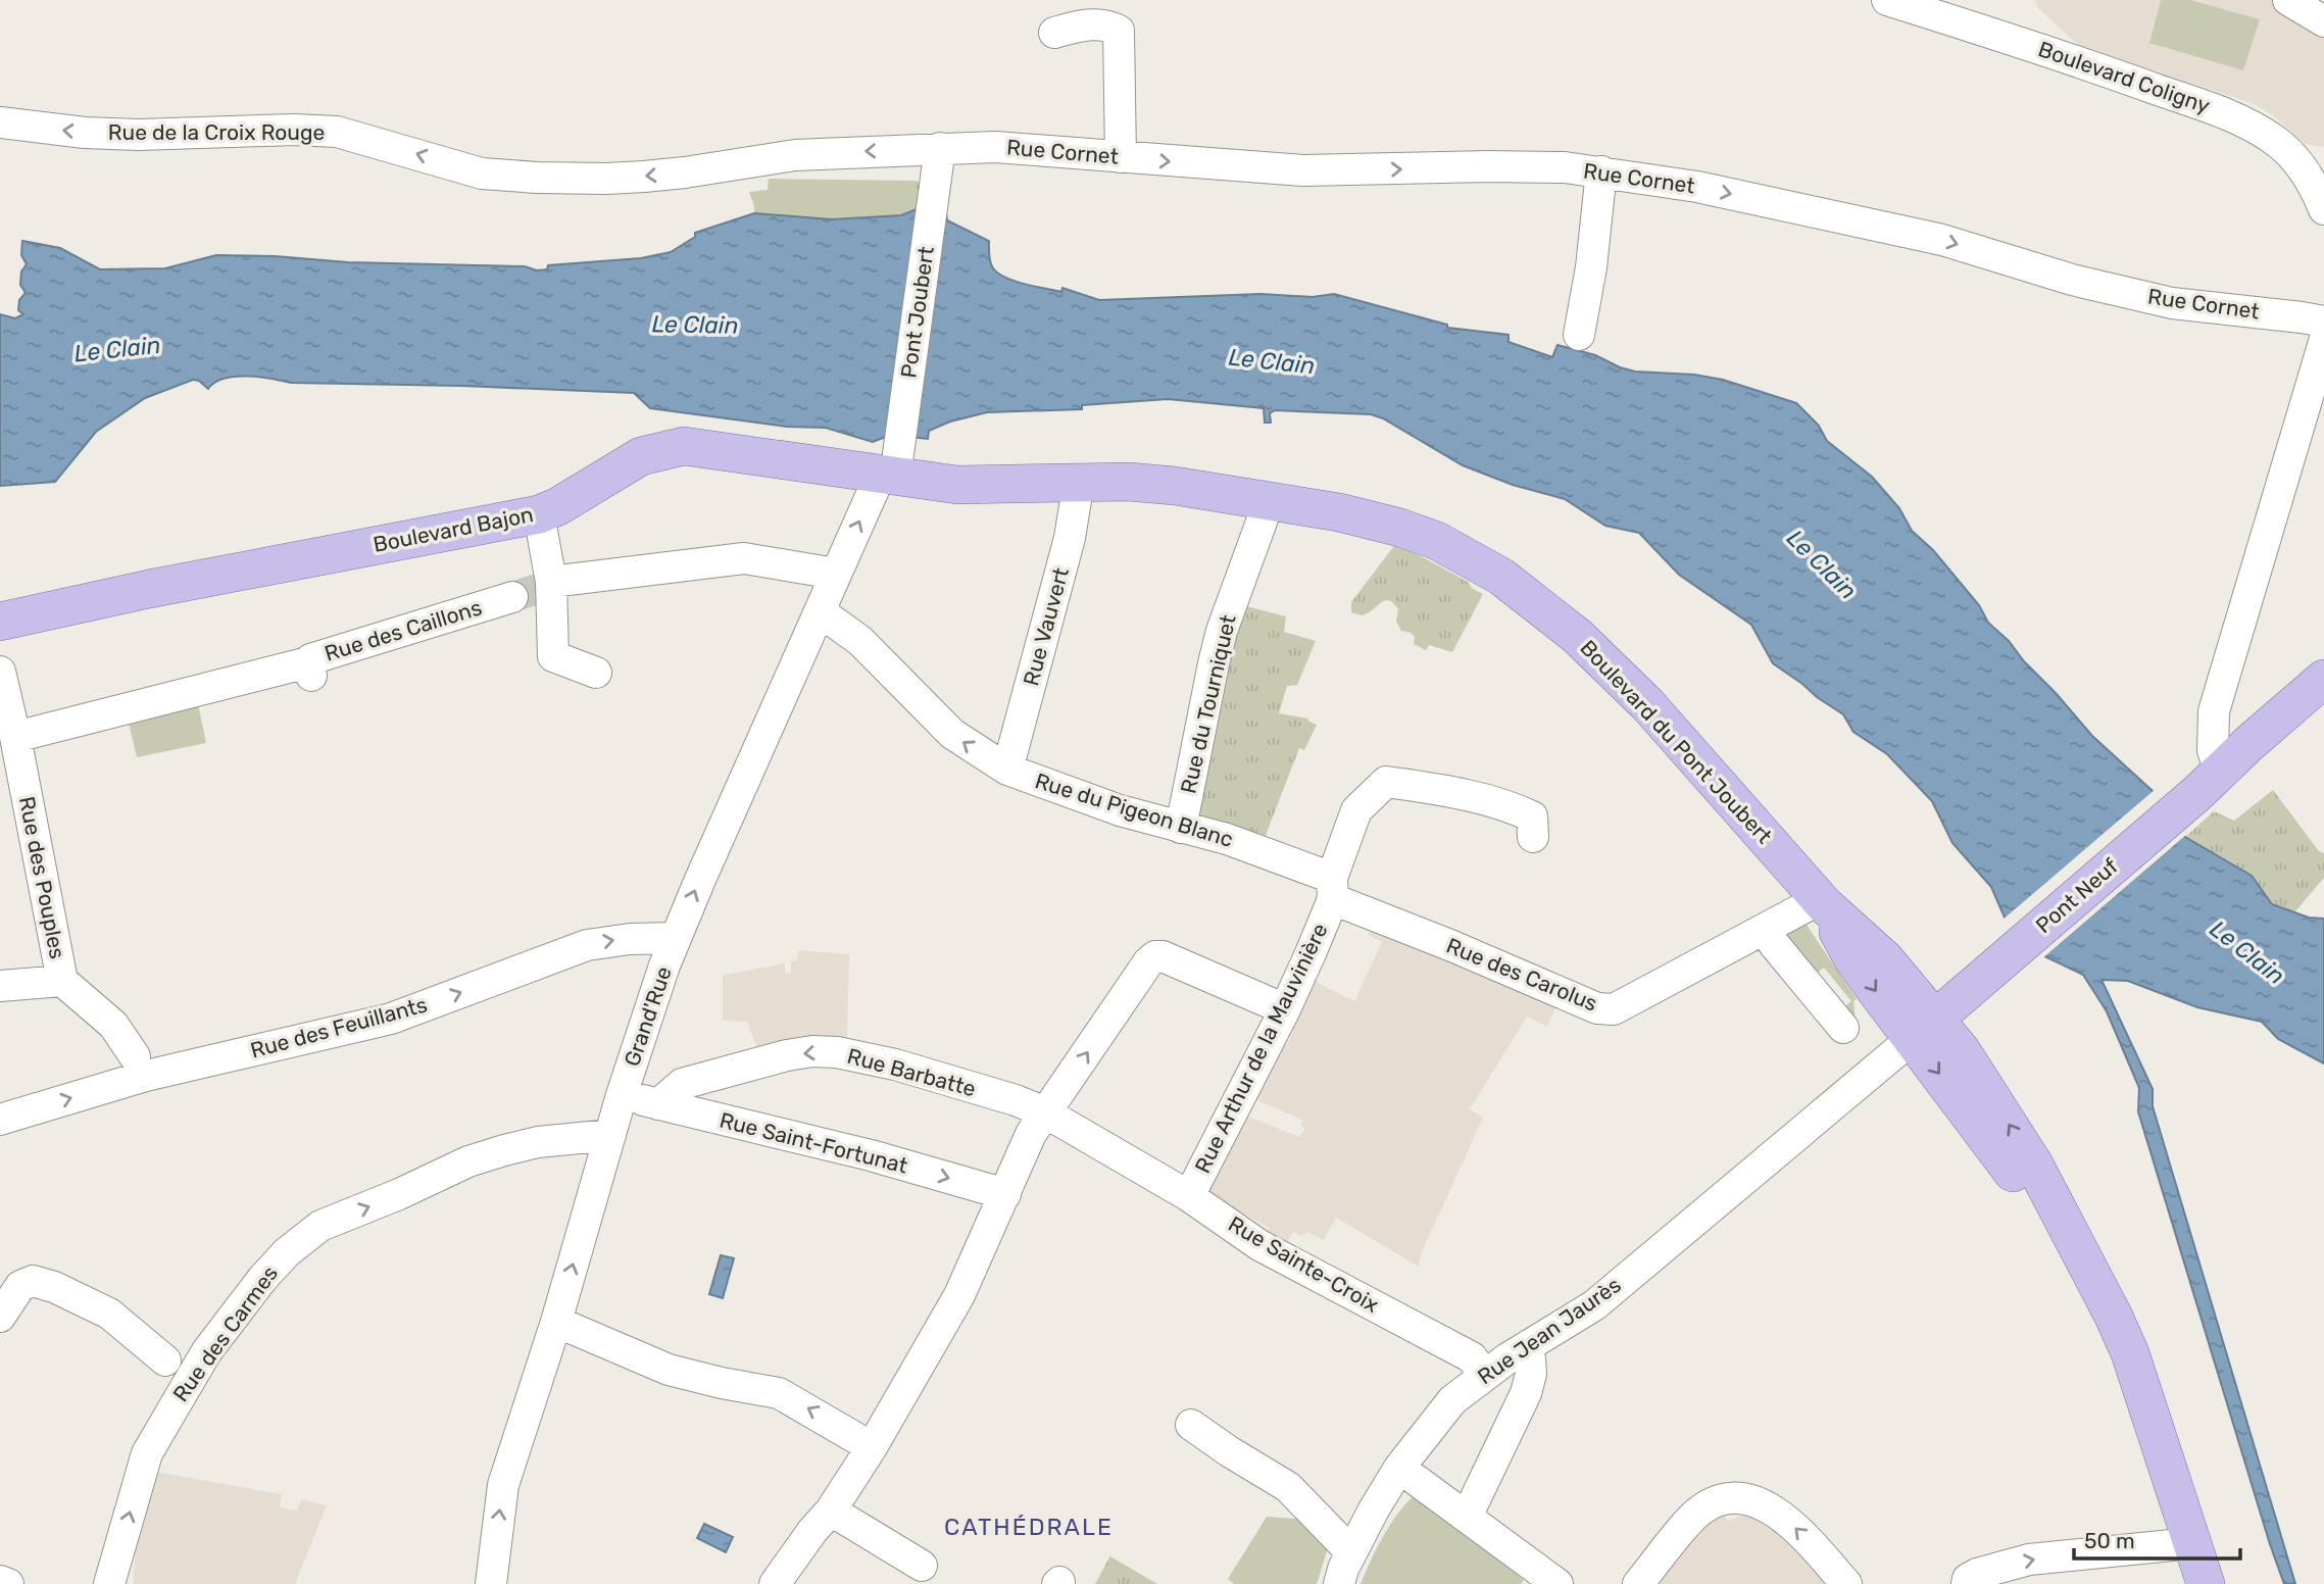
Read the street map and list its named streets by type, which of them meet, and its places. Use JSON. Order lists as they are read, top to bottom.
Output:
{
  "streets": {
    "main road": ["Boulevard Bajon", "Boulevard du Pont Joubert", "Pont Neuf"],
    "street": [
      "Boulevard Coligny",
      "Rue de la Croix Rouge",
      "Rue Cornet",
      "Pont Joubert",
      "Rue Vauvert",
      "Rue des Caillons",
      "Rue du Tourniquet",
      "Rue du Pigeon Blanc",
      "Rue des Pouples",
      "Rue des Carolus",
      "Grand'Rue",
      "Rue des Feuillants",
      "Rue Arthur de la Mauvinière",
      "Rue Barbatte",
      "Rue Saint-Fortunat",
      "Rue Sainte-Croix",
      "Rue Jean Jaurès",
      "Rue des Carmes"
    ]
  },
  "crossings": [
    ["Rue de la Croix Rouge", "Rue Cornet"],
    ["Rue de la Croix Rouge", "Pont Joubert"],
    ["Rue Cornet", "Pont Joubert"],
    ["Pont Joubert", "Boulevard Bajon"],
    ["Pont Joubert", "Boulevard du Pont Joubert"],
    ["Pont Joubert", "Grand'Rue"],
    ["Boulevard Bajon", "Boulevard du Pont Joubert"],
    ["Boulevard Bajon", "Grand'Rue"],
    ["Rue Vauvert", "Boulevard du Pont Joubert"],
    ["Rue Vauvert", "Rue du Pigeon Blanc"],
    ["Rue des Caillons", "Rue des Pouples"],
    ["Rue du Tourniquet", "Boulevard du Pont Joubert"],
    ["Rue du Tourniquet", "Rue du Pigeon Blanc"],
    ["Boulevard du Pont Joubert", "Pont Neuf"],
    ["Boulevard du Pont Joubert", "Rue des Carolus"],
    ["Boulevard du Pont Joubert", "Grand'Rue"],
    ["Boulevard du Pont Joubert", "Rue Jean Jaurès"],
    ["Rue du Pigeon Blanc", "Rue des Carolus"],
    ["Rue du Pigeon Blanc", "Grand'Rue"],
    ["Rue du Pigeon Blanc", "Rue Arthur de la Mauvinière"],
    ["Pont Neuf", "Rue Jean Jaurès"],
    ["Rue des Carolus", "Rue Arthur de la Mauvinière"],
    ["Grand'Rue", "Rue des Feuillants"],
    ["Grand'Rue", "Rue Saint-Fortunat"],
    ["Grand'Rue", "Rue des Carmes"],
    ["Rue Arthur de la Mauvinière", "Rue Sainte-Croix"],
    ["Rue Barbatte", "Rue Saint-Fortunat"],
    ["Rue Barbatte", "Rue Sainte-Croix"],
    ["Rue Sainte-Croix", "Rue Jean Jaurès"]
  ],
  "one_way": [
    "Rue de la Croix Rouge",
    "Rue Cornet",
    "Rue du Pigeon Blanc",
    "Grand'Rue",
    "Rue des Feuillants",
    "Rue Barbatte",
    "Rue des Carmes"
  ],
  "districts": ["CATHÉDRALE"],
  "water": ["Le Clain"],
  "scale_bar": "50 m"
}
